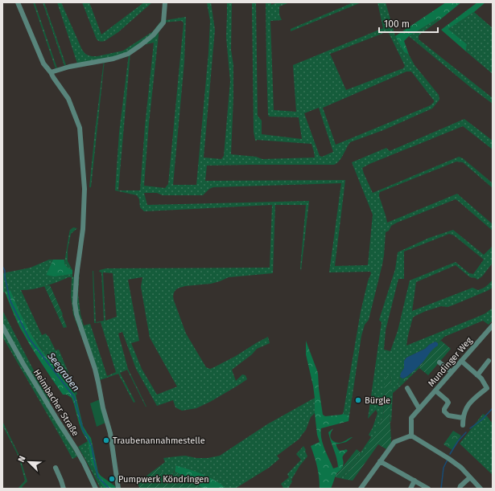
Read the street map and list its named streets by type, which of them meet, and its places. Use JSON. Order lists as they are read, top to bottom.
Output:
{
  "streets": {
    "street": ["Mundinger Weg", "Heimbacher Straße"]
  },
  "water": ["Seegraben"],
  "places": ["Bürgle", "Traubenannahmestelle", "Pumpwerk Köndringen"],
  "scale_bar": "100 m",
  "north": "top left"
}
